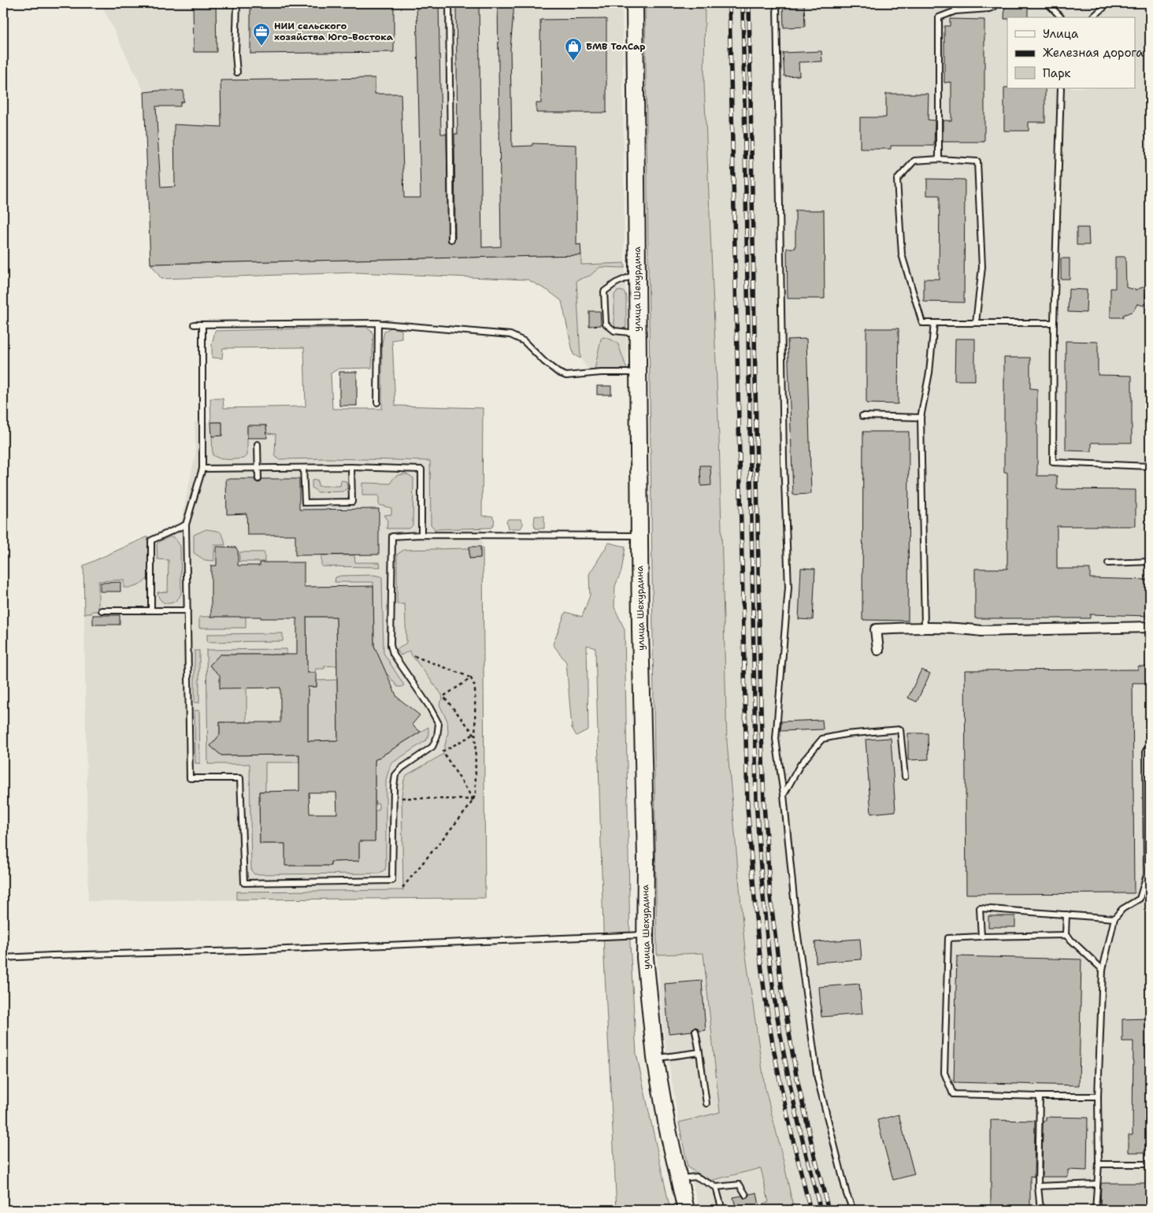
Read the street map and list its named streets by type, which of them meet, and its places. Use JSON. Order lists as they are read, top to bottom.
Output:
{
  "streets": {
    "main road": ["улица Шехурдина"]
  },
  "places": {
    "office": ["НИИ сельского хозяйства Юго-Востока"],
    "shop": ["БМВ ТолСар"]
  },
  "legend": ["Улица", "Железная дорога", "Парк"]
}
